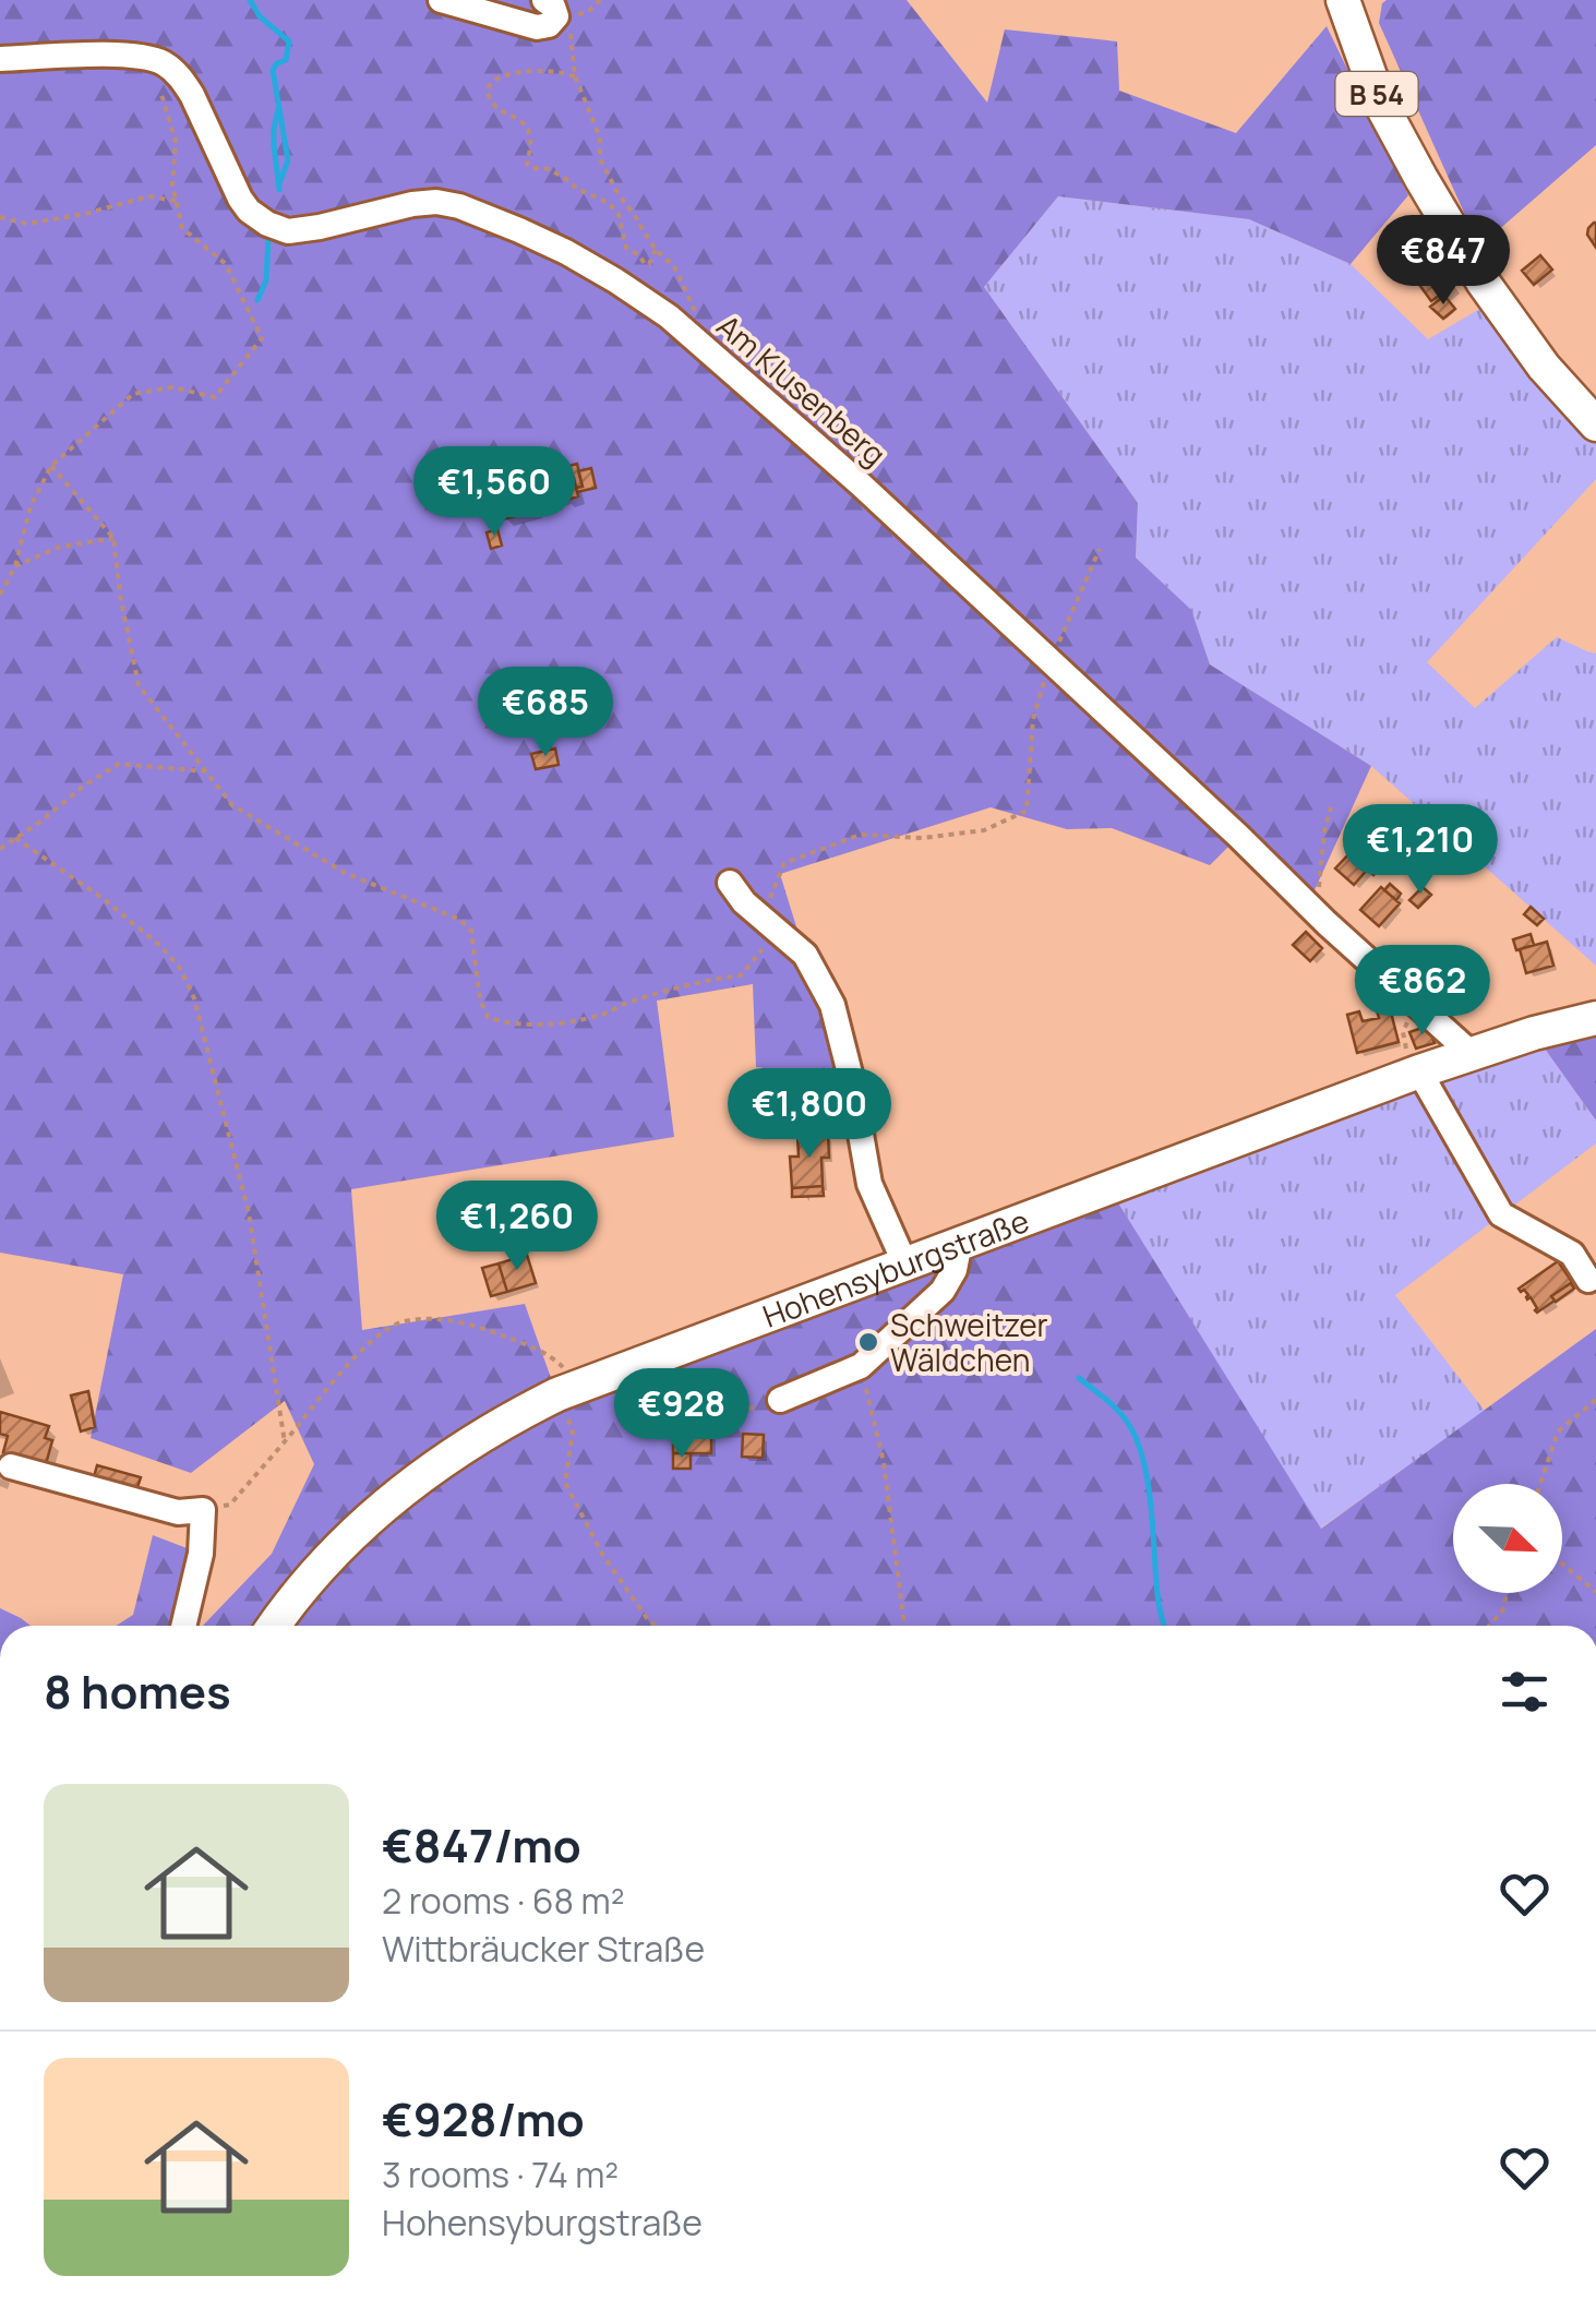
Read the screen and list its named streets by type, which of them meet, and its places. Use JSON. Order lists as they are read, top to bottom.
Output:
{
  "streets": {
    "main road": ["B 54", "Hohensyburgstraße"],
    "street": ["Am Klusenberg"]
  },
  "crossings": [
    ["Am Klusenberg", "Hohensyburgstraße"]
  ],
  "places": ["Schweitzer Wäldchen"],
  "north": "bottom right",
  "page": {
    "price": [
      "€847",
      "€1,560",
      "€685",
      "€1,210",
      "€862",
      "€1,800",
      "€1,260",
      "€928"
    ],
    "heading": "8 homes",
    "list": [
      {
        "name": "€847/mo",
        "note": "2 rooms · 68 m² · Wittbräucker Straße"
      },
      {
        "name": "€928/mo",
        "note": "3 rooms · 74 m² · Hohensyburgstraße"
      }
    ]
  }
}
